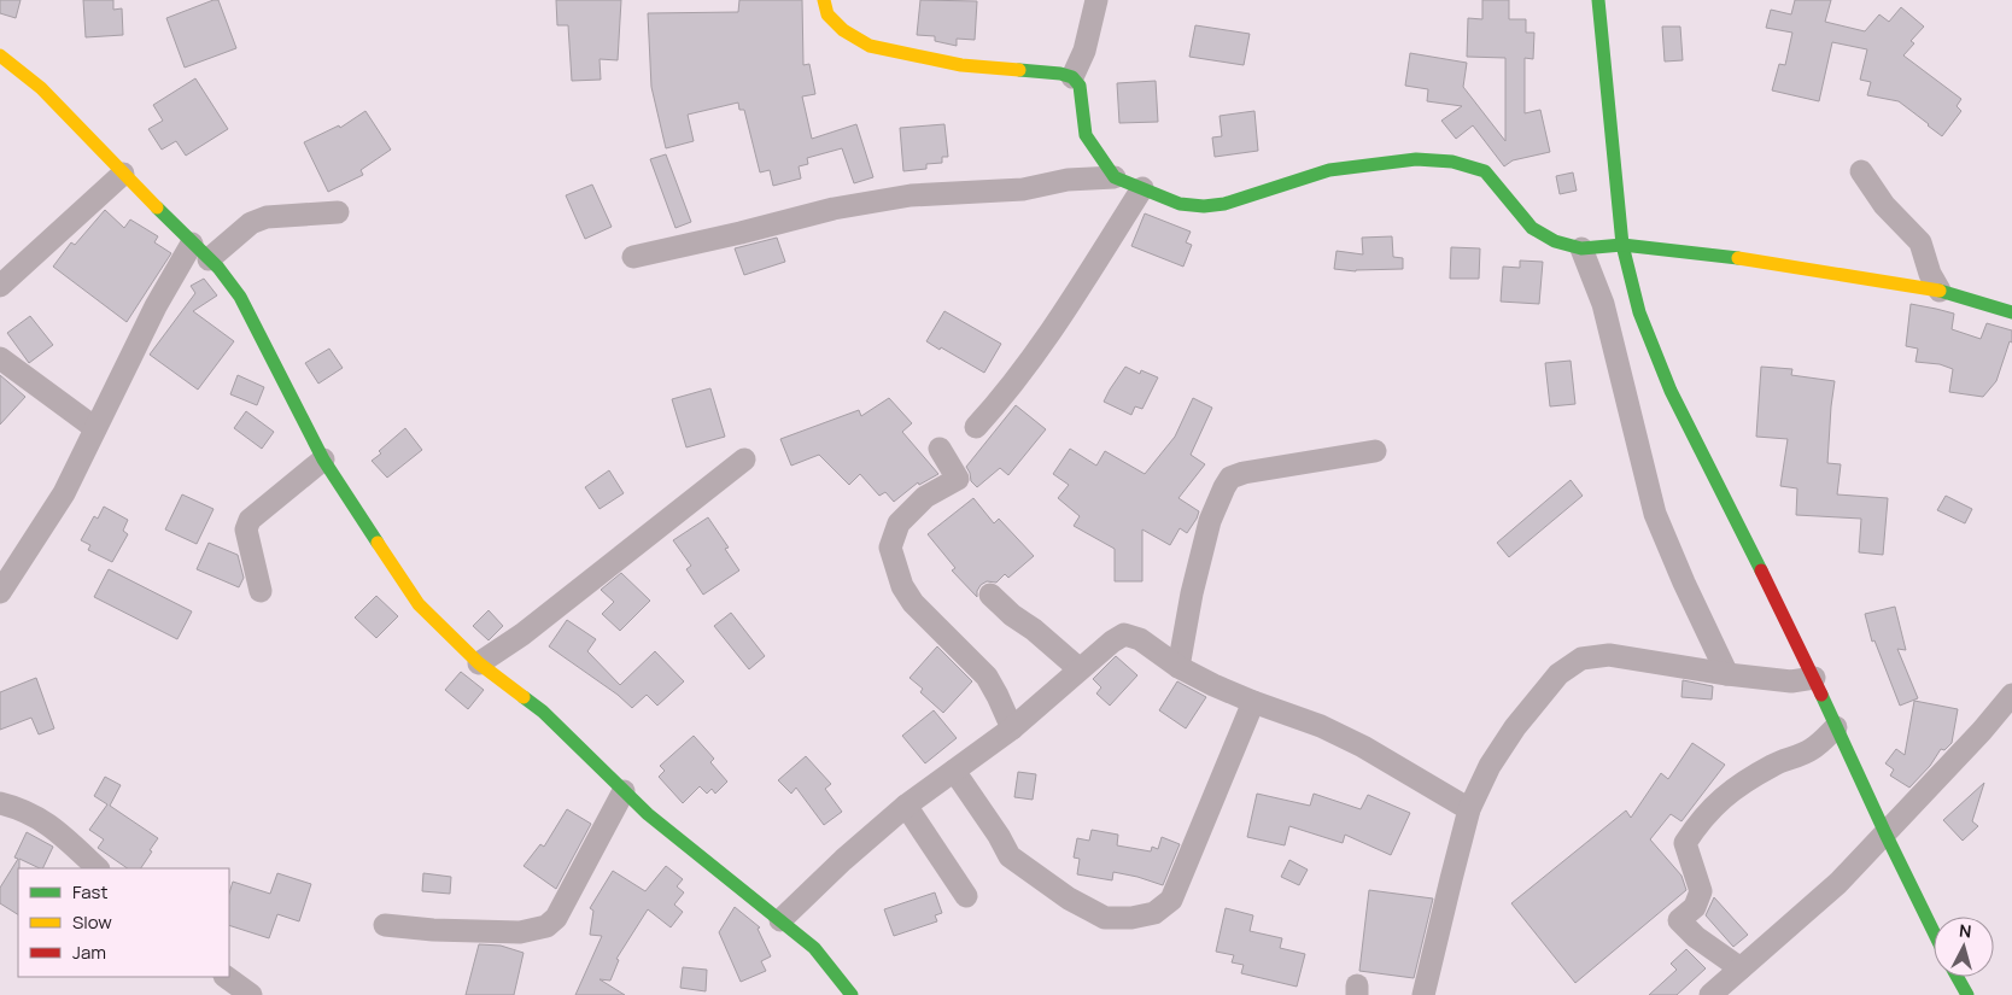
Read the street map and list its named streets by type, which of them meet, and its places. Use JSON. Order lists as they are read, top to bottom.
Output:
{
  "legend": ["Fast", "Slow", "Jam"],
  "north": "top"
}
